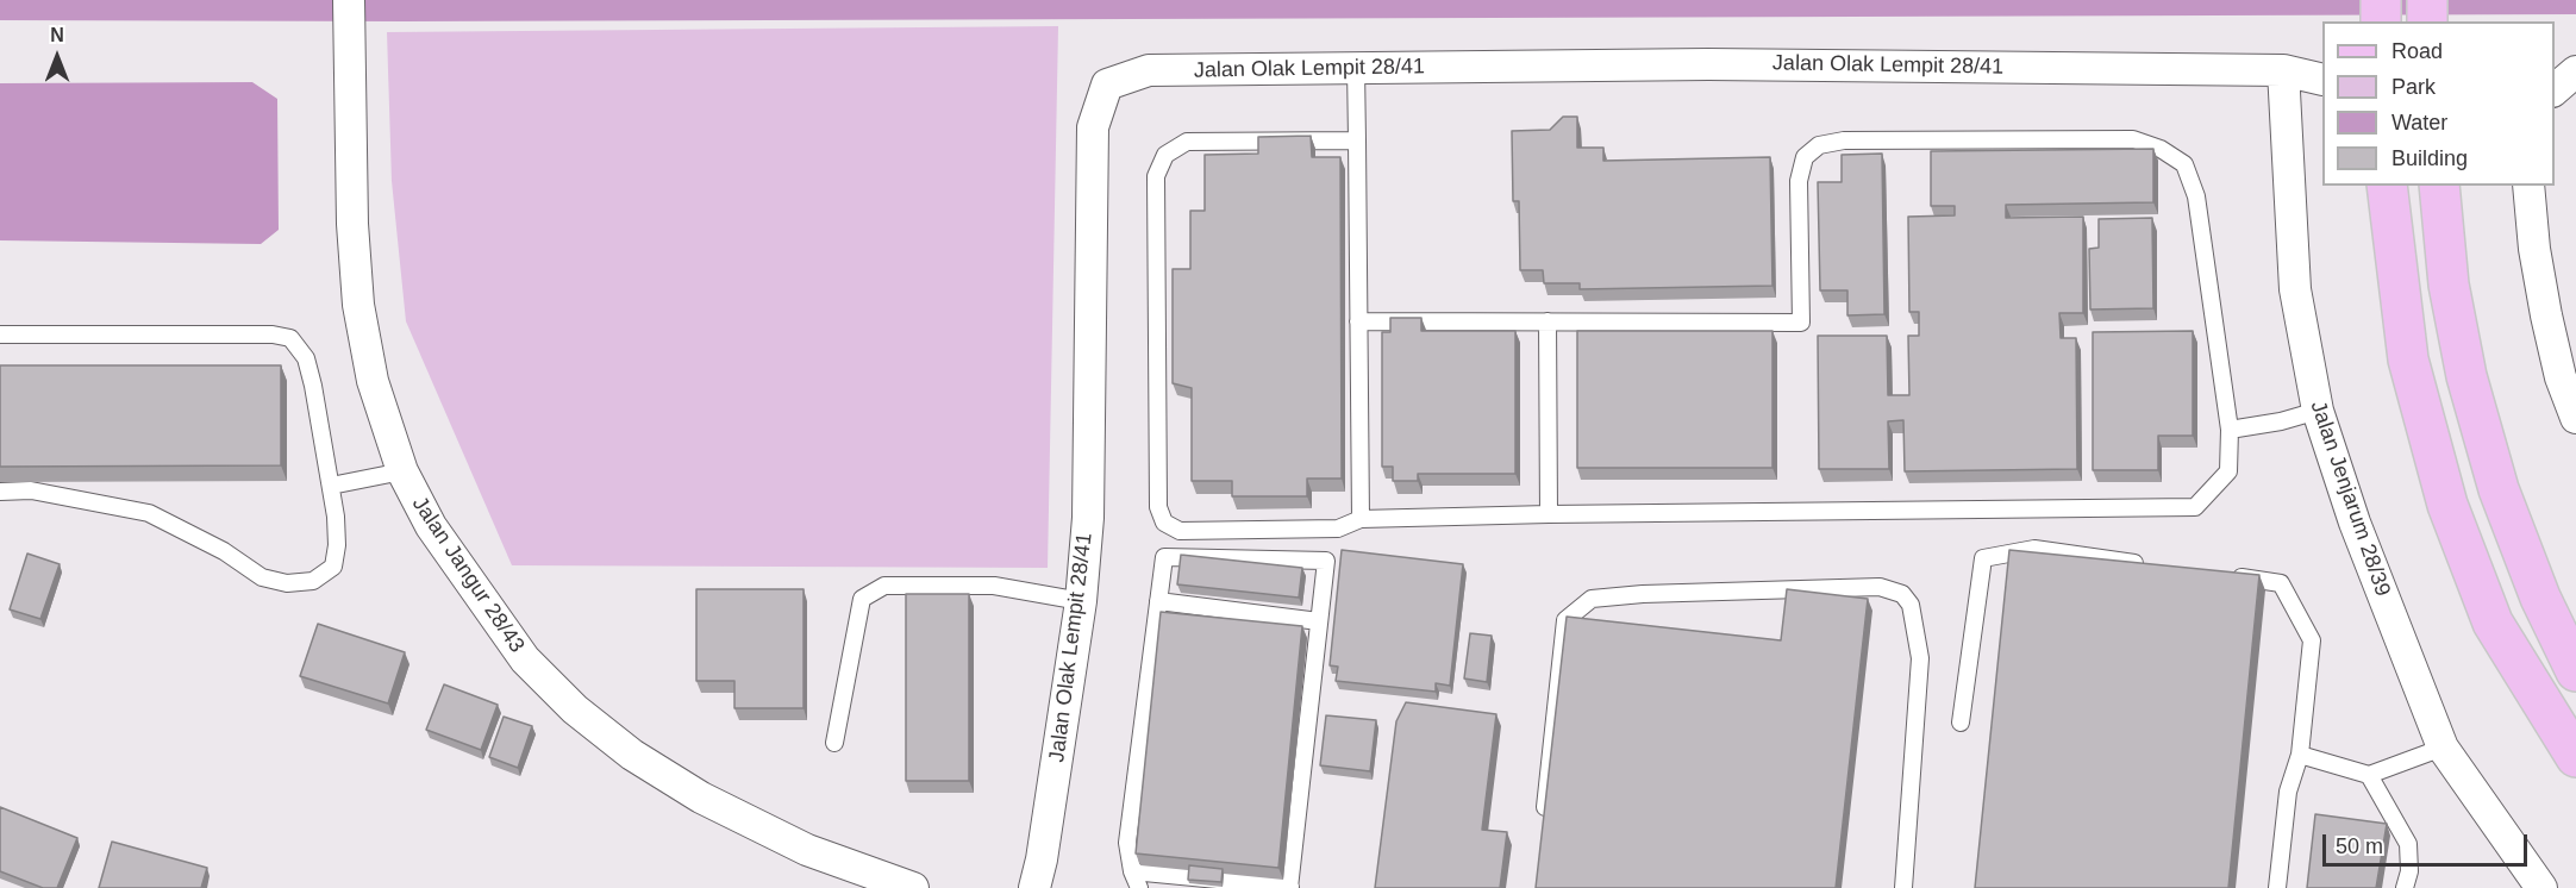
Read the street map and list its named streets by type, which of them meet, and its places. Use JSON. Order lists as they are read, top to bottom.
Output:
{
  "streets": {
    "street": ["Jalan Olak Lempit 28/41", "Jalan Jenjarum 28/39", "Jalan Jangur 28/43"]
  },
  "crossings": [
    ["Jalan Olak Lempit 28/41", "Jalan Jenjarum 28/39"]
  ],
  "legend": [
    "Road",
    "Park",
    "Water",
    "Building"
  ],
  "scale_bar": "50 m",
  "north": "top"
}
